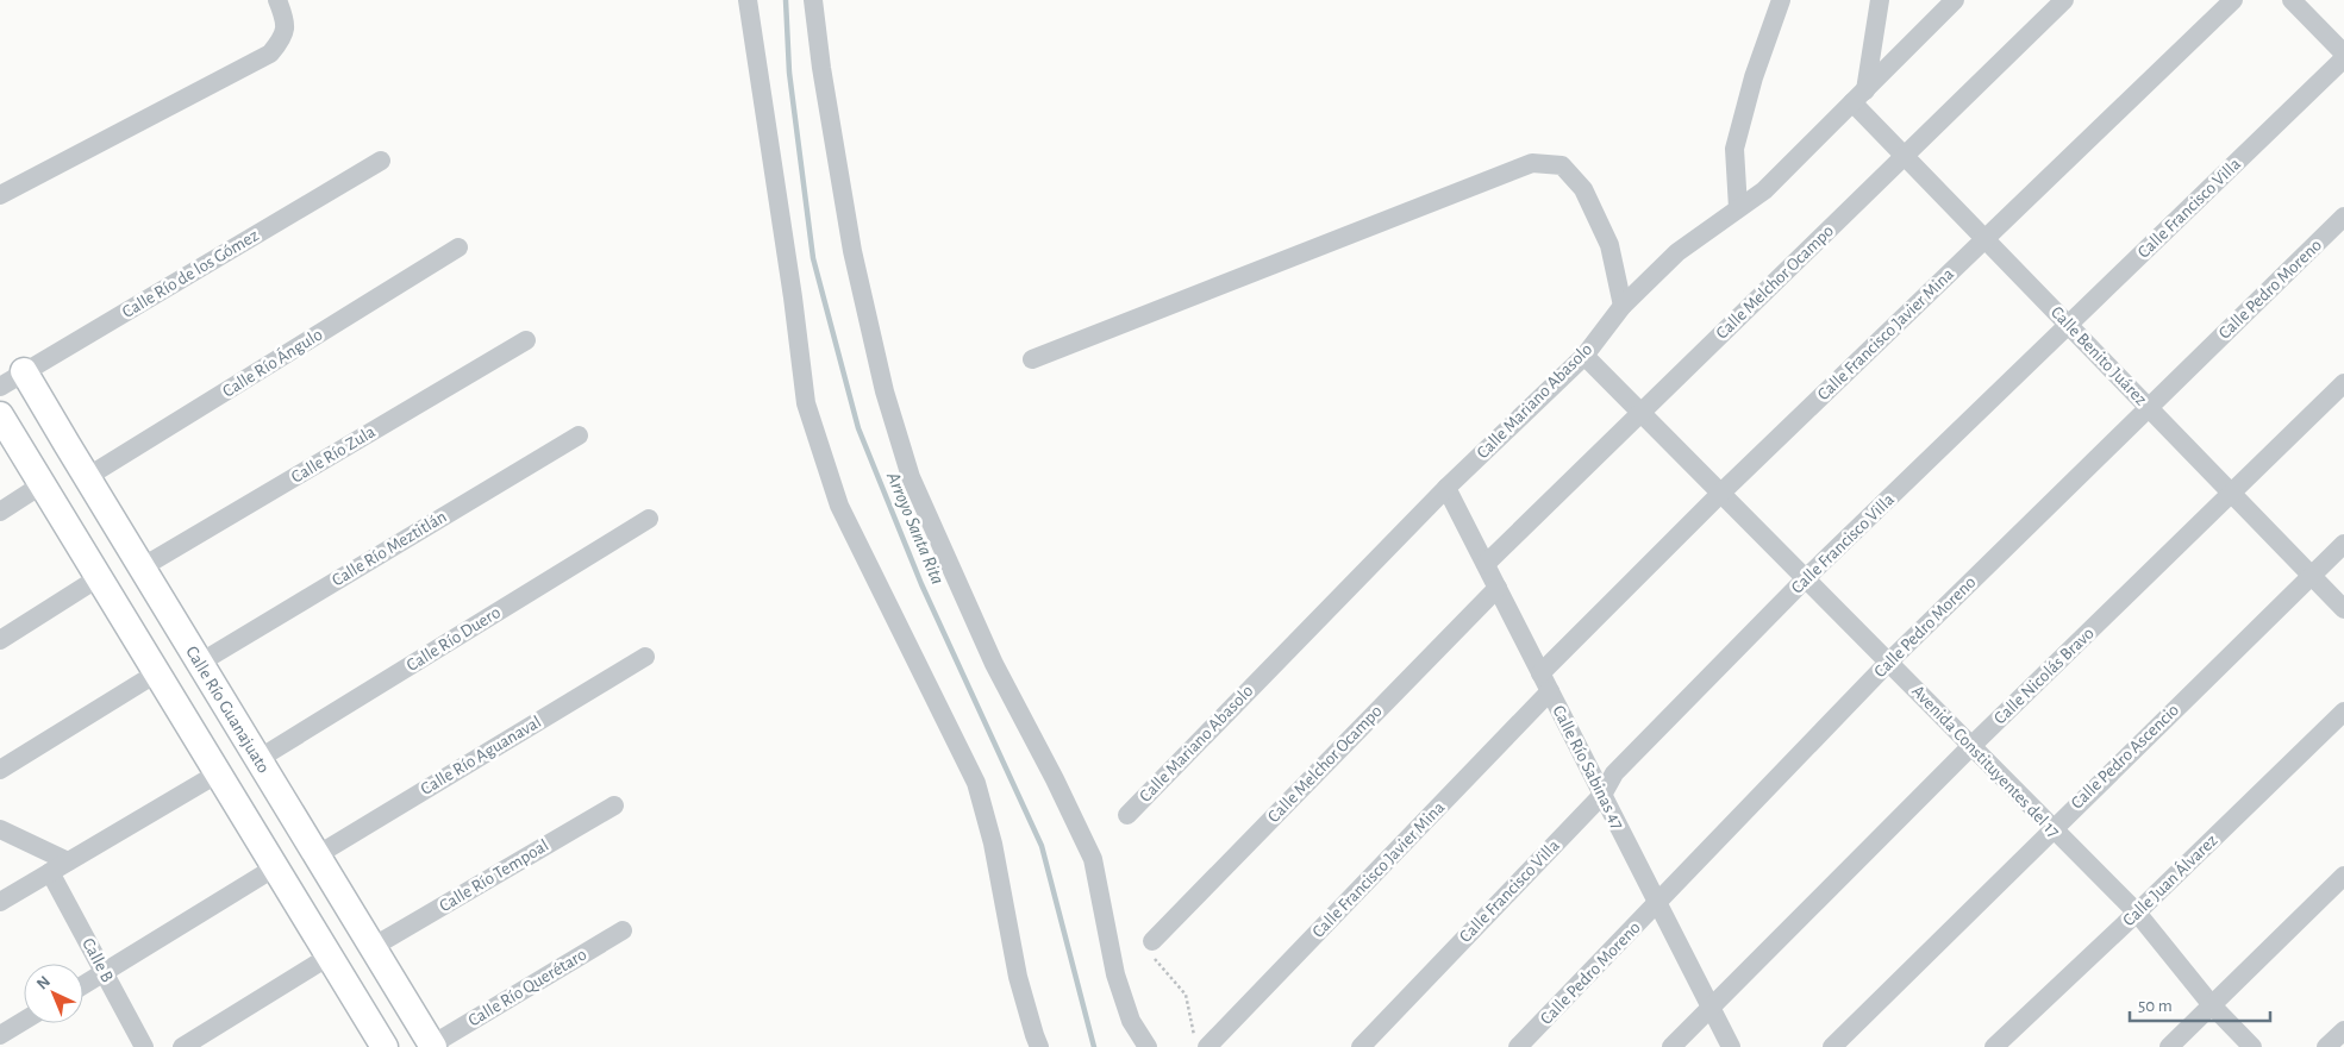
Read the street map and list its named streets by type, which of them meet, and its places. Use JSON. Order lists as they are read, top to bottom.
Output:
{
  "streets": {
    "street": [
      "Calle Francisco Villa",
      "Calle Río de los Gómez",
      "Calle Melchor Ocampo",
      "Calle Pedro Moreno",
      "Calle Francisco Javier Mina",
      "Calle Benito Juárez",
      "Calle Río Ángulo",
      "Calle Mariano Abasolo",
      "Calle Río Zula",
      "Calle Río Meztitlán",
      "Calle Río Duero",
      "Calle Nicolás Bravo",
      "Calle Río Guanajuato",
      "Calle Río Aguanaval",
      "Calle Pedro Ascencio",
      "Avenida Constituyentes del 17",
      "Calle Río Sabinas 47",
      "Calle Río Tempoal",
      "Calle Juan Álvarez",
      "Calle B",
      "Calle Río Querétaro"
    ]
  },
  "crossings": [
    ["Calle Francisco Villa", "Calle Benito Juárez"],
    ["Calle Francisco Villa", "Avenida Constituyentes del 17"],
    ["Calle Francisco Villa", "Calle Río Sabinas 47"],
    ["Calle Río de los Gómez", "Calle Río Guanajuato"],
    ["Calle Melchor Ocampo", "Calle Benito Juárez"],
    ["Calle Melchor Ocampo", "Avenida Constituyentes del 17"],
    ["Calle Melchor Ocampo", "Calle Río Sabinas 47"],
    ["Calle Pedro Moreno", "Calle Benito Juárez"],
    ["Calle Pedro Moreno", "Avenida Constituyentes del 17"],
    ["Calle Pedro Moreno", "Calle Río Sabinas 47"],
    ["Calle Francisco Javier Mina", "Calle Benito Juárez"],
    ["Calle Francisco Javier Mina", "Avenida Constituyentes del 17"],
    ["Calle Francisco Javier Mina", "Calle Río Sabinas 47"],
    ["Calle Benito Juárez", "Calle Mariano Abasolo"],
    ["Calle Benito Juárez", "Calle Nicolás Bravo"],
    ["Calle Benito Juárez", "Calle Pedro Ascencio"],
    ["Calle Río Ángulo", "Calle Río Guanajuato"],
    ["Calle Mariano Abasolo", "Avenida Constituyentes del 17"],
    ["Calle Mariano Abasolo", "Calle Río Sabinas 47"],
    ["Calle Río Zula", "Calle Río Guanajuato"],
    ["Calle Río Meztitlán", "Calle Río Guanajuato"],
    ["Calle Río Duero", "Calle Río Guanajuato"],
    ["Calle Nicolás Bravo", "Avenida Constituyentes del 17"],
    ["Calle Nicolás Bravo", "Calle Río Sabinas 47"],
    ["Calle Río Guanajuato", "Calle Río Aguanaval"],
    ["Calle Río Guanajuato", "Calle Río Tempoal"],
    ["Calle Río Guanajuato", "Calle Río Querétaro"],
    ["Calle Pedro Ascencio", "Avenida Constituyentes del 17"],
    ["Avenida Constituyentes del 17", "Calle Juan Álvarez"]
  ],
  "water": ["Arroyo Santa Rita"],
  "scale_bar": "50 m",
  "north": "top left"
}
